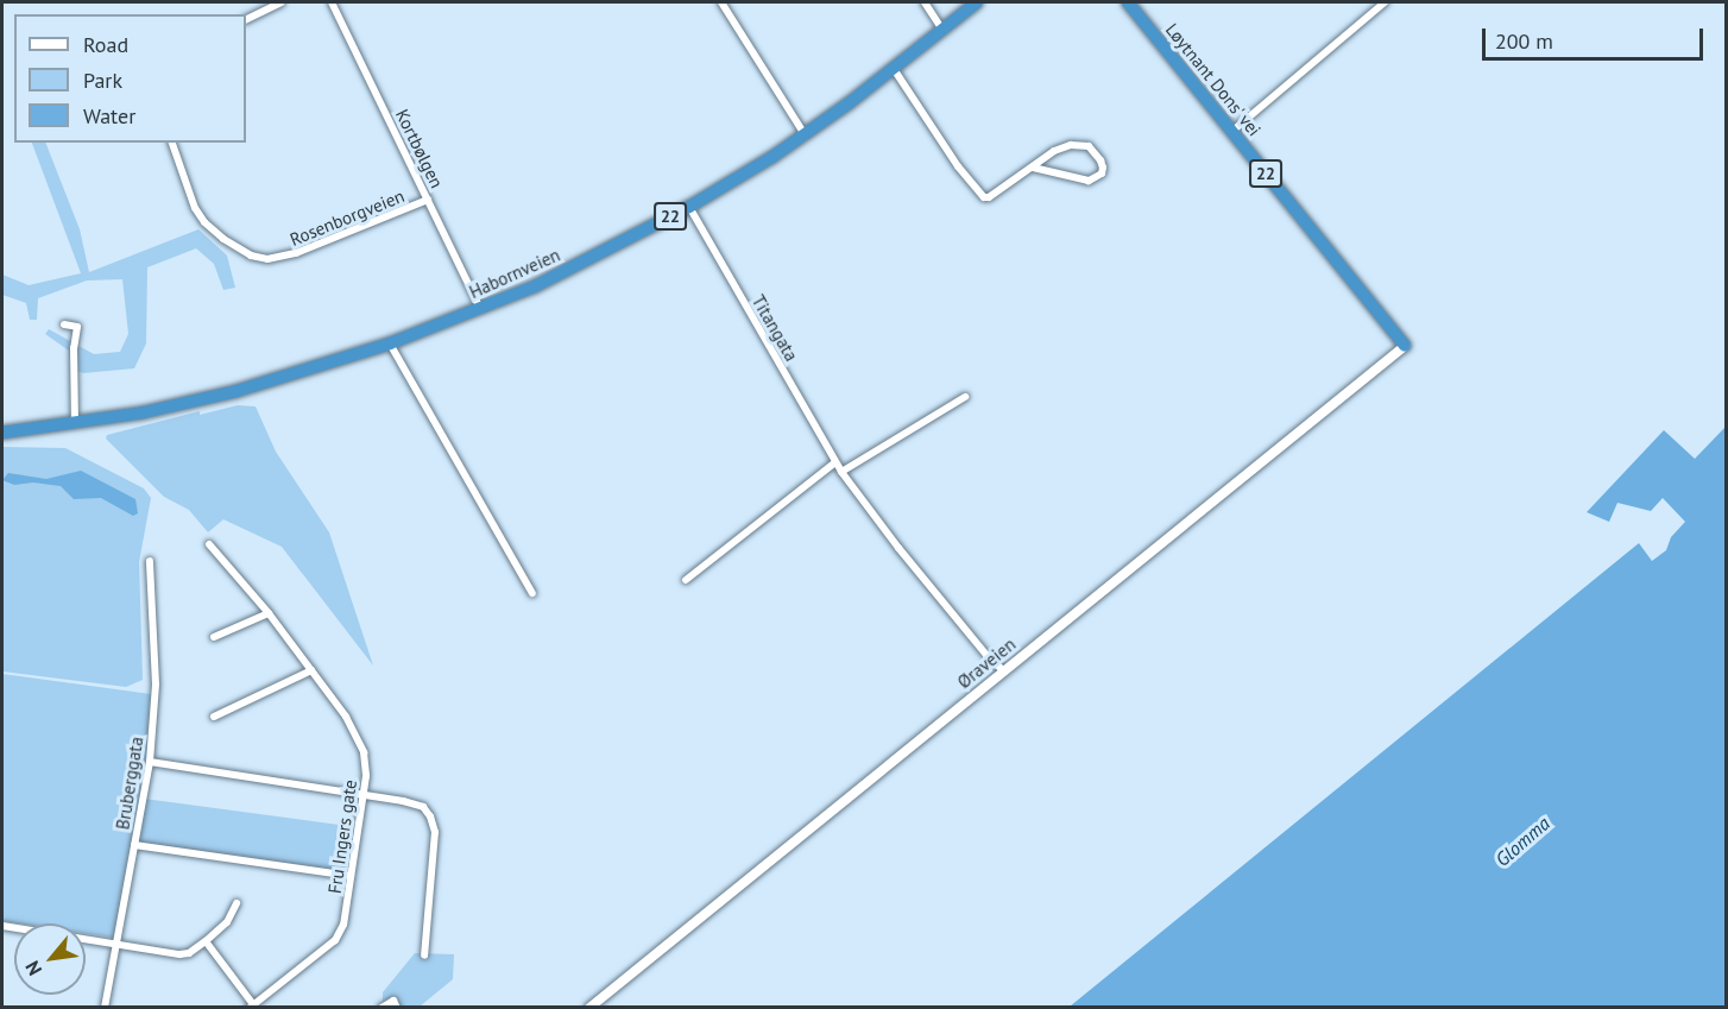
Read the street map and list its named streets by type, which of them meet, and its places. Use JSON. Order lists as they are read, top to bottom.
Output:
{
  "streets": {
    "highway": ["Løytnant Dons' vei", "22", "Habornveien"],
    "street": [
      "Kortbølgen",
      "Rosenborgveien",
      "Titangata",
      "Øraveien",
      "Bruberggata",
      "Fru Ingers gate"
    ]
  },
  "crossings": [
    ["Løytnant Dons' vei", "Øraveien"],
    ["Kortbølgen", "Rosenborgveien"],
    ["Kortbølgen", "Habornveien"],
    ["Habornveien", "Titangata"],
    ["Titangata", "Øraveien"]
  ],
  "water": ["Glomma"],
  "legend": ["Road", "Park", "Water"],
  "scale_bar": "200 m",
  "north": "bottom left"
}
